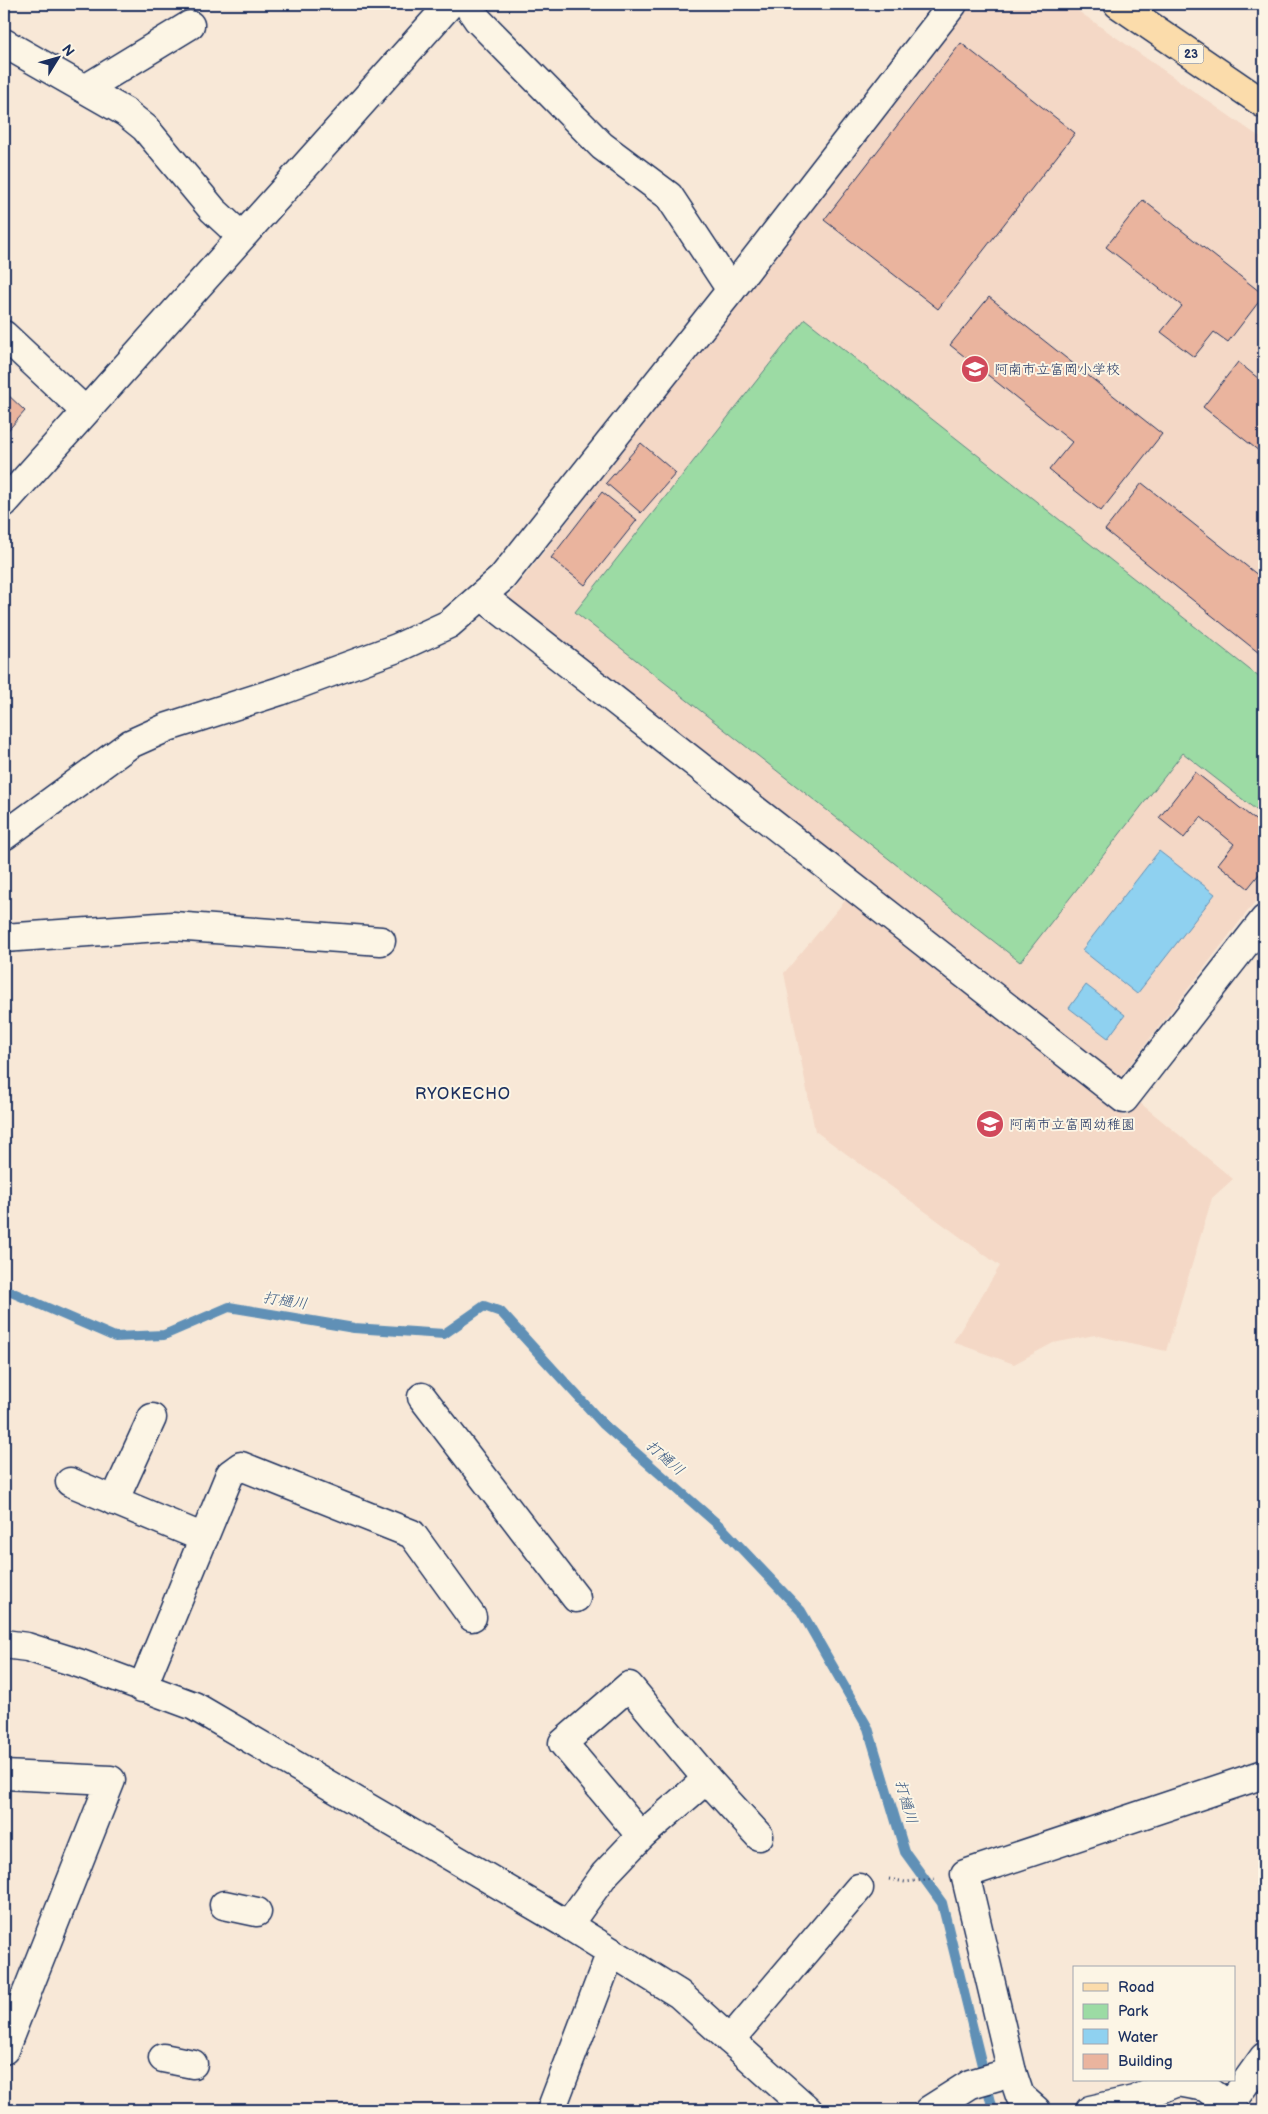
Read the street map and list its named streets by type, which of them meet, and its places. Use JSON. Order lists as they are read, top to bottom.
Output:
{
  "streets": {
    "main road": ["23"]
  },
  "districts": ["RYOKECHO"],
  "water": ["打樋川"],
  "places": {
    "school or university": ["阿南市立富岡小学校", "阿南市立富岡幼稚園"]
  },
  "legend": [
    "Road",
    "Park",
    "Water",
    "Building"
  ],
  "north": "top right"
}
